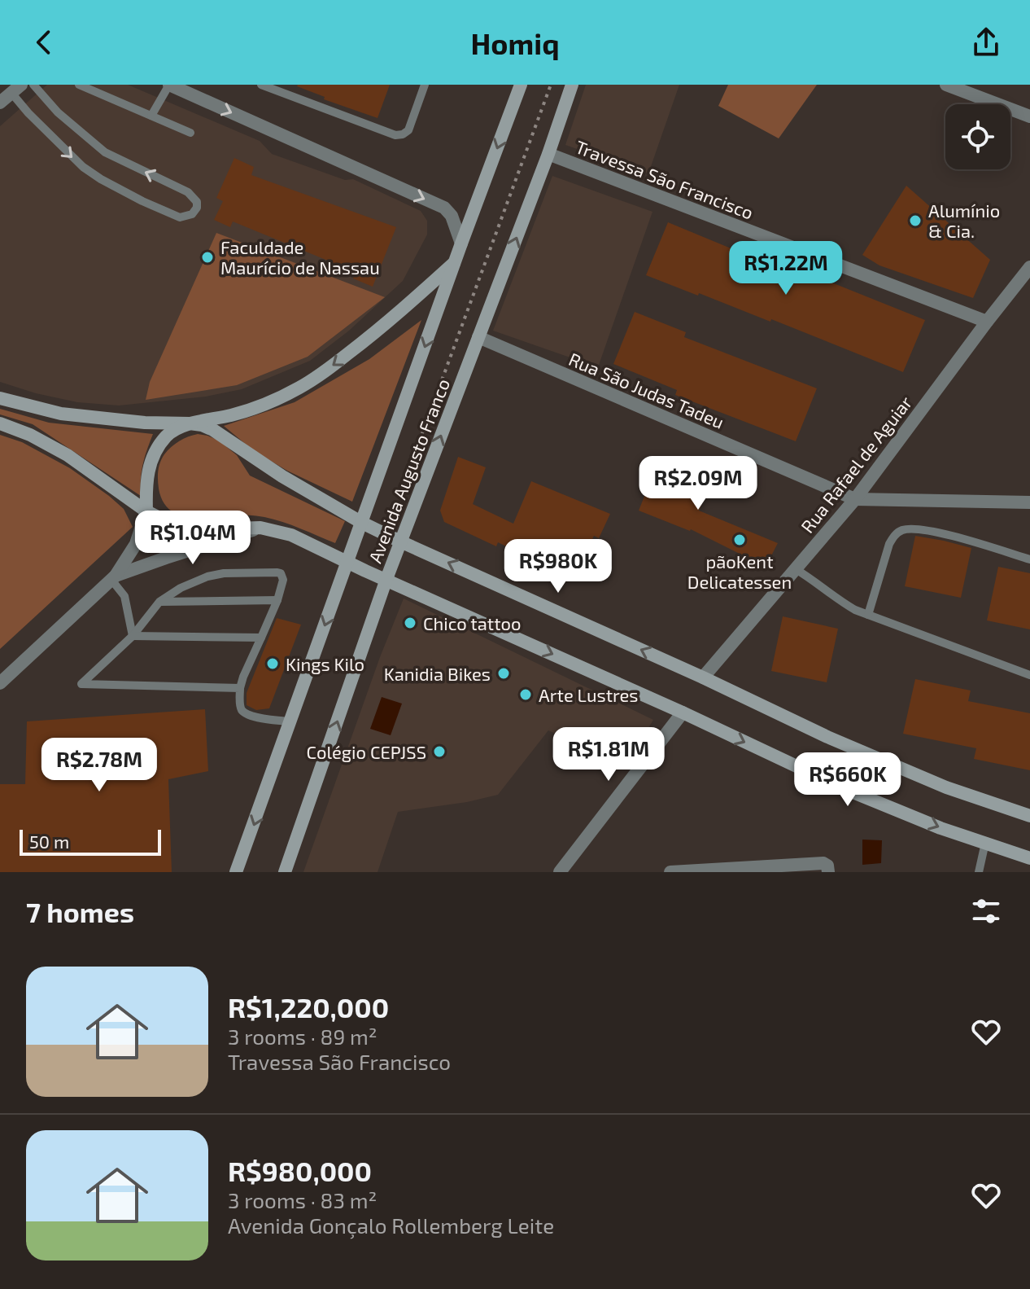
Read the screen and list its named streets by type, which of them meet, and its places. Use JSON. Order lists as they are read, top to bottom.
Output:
{
  "streets": {
    "main road": ["Avenida Augusto Franco"],
    "street": ["Travessa São Francisco", "Rua São Judas Tadeu", "Rua Rafael de Aguiar"]
  },
  "crossings": [
    ["Travessa São Francisco", "Rua Rafael de Aguiar"],
    ["Travessa São Francisco", "Avenida Augusto Franco"],
    ["Rua São Judas Tadeu", "Rua Rafael de Aguiar"],
    ["Rua São Judas Tadeu", "Avenida Augusto Franco"]
  ],
  "places": [
    "Alumínio & Cia.",
    "Faculdade Maurício de Nassau",
    "pãoKent Delicatessen",
    "Chico tattoo",
    "Kings Kilo",
    "Kanidia Bikes",
    "Arte Lustres",
    "Colégio CEPJSS"
  ],
  "scale_bar": "50 m",
  "page": {
    "header": "Homiq",
    "price": [
      "R$1.22M",
      "R$2.09M",
      "R$1.04M",
      "R$980K",
      "R$1.81M",
      "R$2.78M",
      "R$660K"
    ],
    "scale": "50 m",
    "heading": "7 homes",
    "list": [
      {
        "name": "R$1,220,000",
        "note": "3 rooms · 89 m² · Travessa São Francisco"
      },
      {
        "name": "R$980,000",
        "note": "3 rooms · 83 m² · Avenida Gonçalo Rollemberg Leite"
      }
    ]
  }
}
